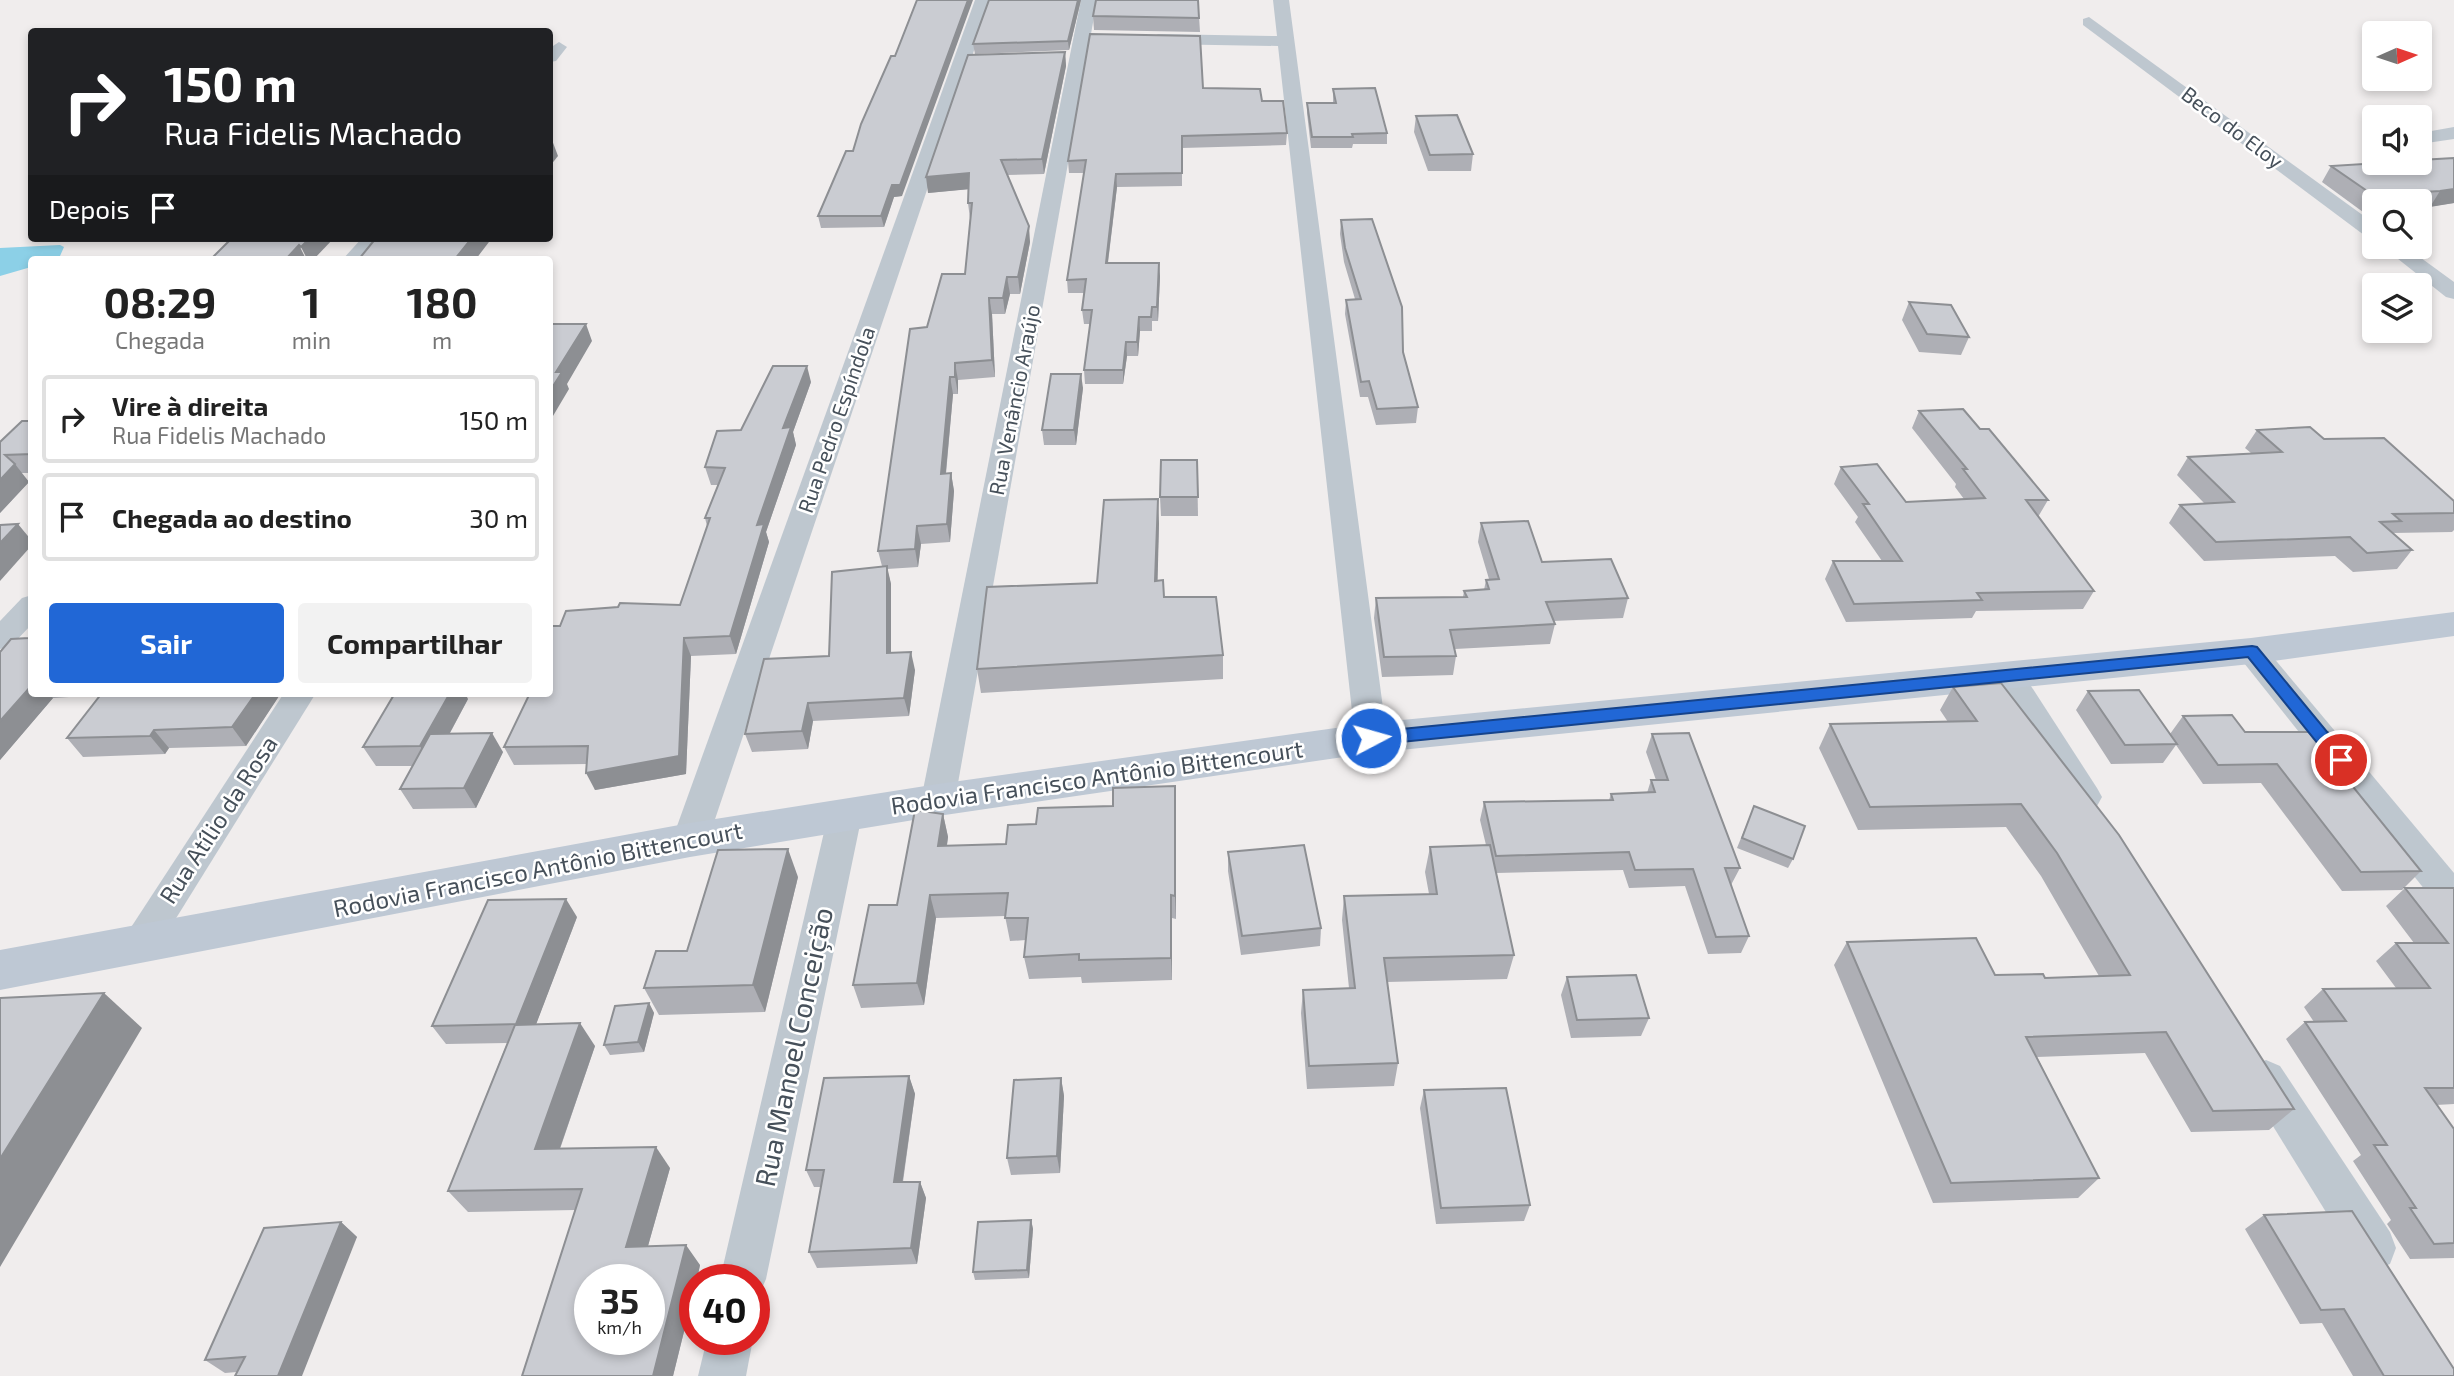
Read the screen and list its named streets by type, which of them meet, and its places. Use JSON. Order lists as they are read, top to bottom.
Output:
{
  "streets": {
    "street": [
      "Beco do Eloy",
      "Rua Venâncio Araújo",
      "Rua Pedro Espíndola",
      "Rodovia Francisco Antônio Bittencourt",
      "Rua Atílio da Rosa",
      "Rua Manoel Conceição"
    ]
  },
  "crossings": [
    ["Rua Venâncio Araújo", "Rodovia Francisco Antônio Bittencourt"],
    ["Rua Pedro Espíndola", "Rodovia Francisco Antônio Bittencourt"],
    ["Rodovia Francisco Antônio Bittencourt", "Rua Atílio da Rosa"],
    ["Rodovia Francisco Antônio Bittencourt", "Rua Manoel Conceição"]
  ],
  "north": "right",
  "page": {
    "turn": ["150 m", "Rua Fidelis Machado"],
    "then": "Depois",
    "eta": [
      "08:29",
      "Chegada",
      "1",
      "min",
      "180",
      "m"
    ],
    "list": [
      {
        "name": "Vire à direita",
        "note": "Rua Fidelis Machado",
        "value": "150 m"
      },
      {
        "name": "Chegada ao destino",
        "value": "30 m"
      }
    ],
    "buttons": ["Sair", "Compartilhar"],
    "speed": "35 km/h",
    "limit": "40"
  }
}
